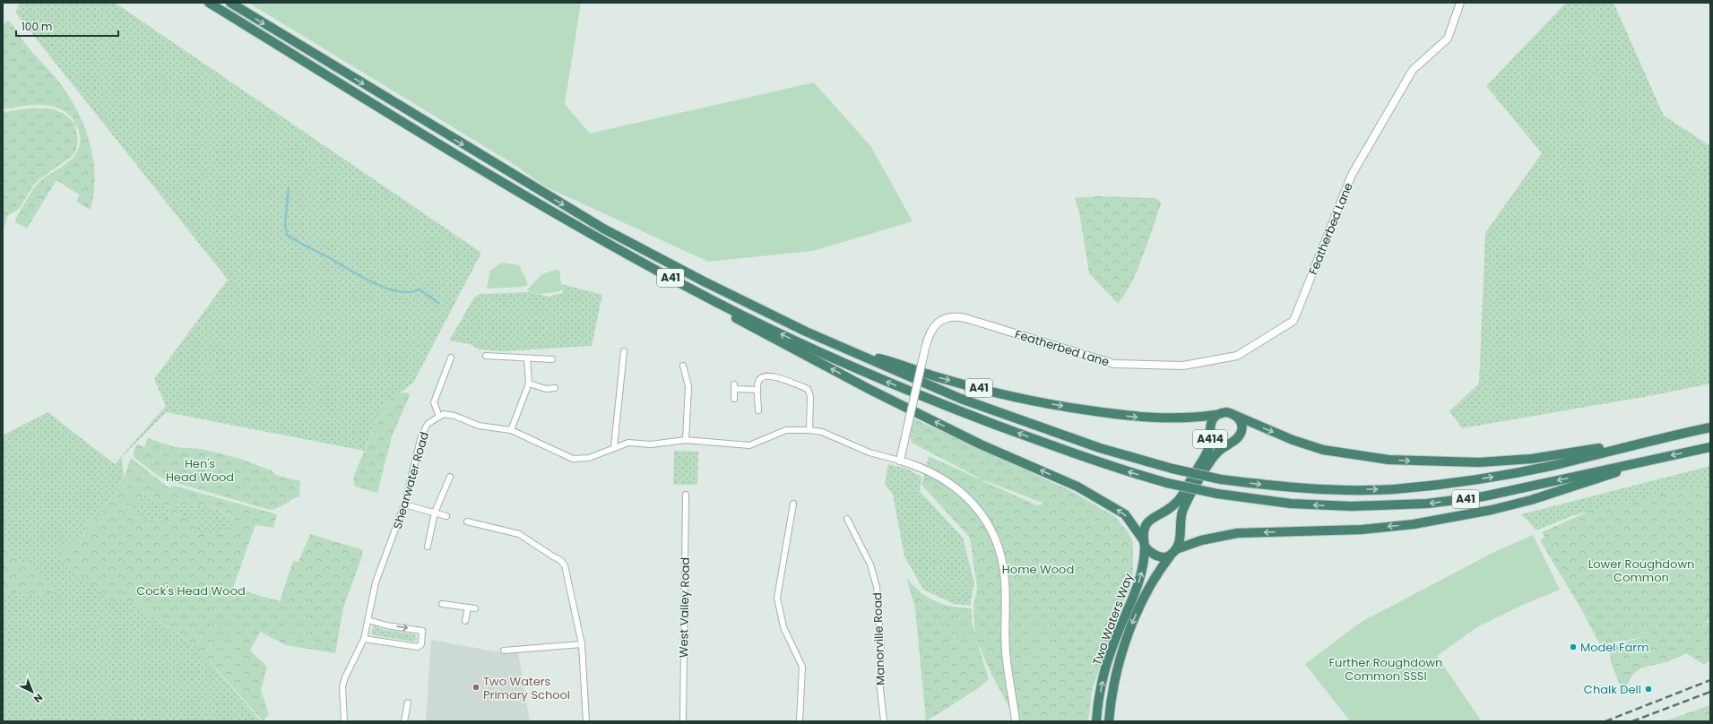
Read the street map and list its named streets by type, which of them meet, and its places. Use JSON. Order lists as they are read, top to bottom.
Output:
{
  "streets": {
    "highway": ["A41", "A414", "Two Waters Way"],
    "street": [
      "Featherbed Lane",
      "Shearwater Road",
      "West Valley Road",
      "Manorville Road"
    ]
  },
  "crossings": [
    ["A41", "A414"],
    ["A414", "Two Waters Way"]
  ],
  "parks": [
    "Hen's Head Wood",
    "Lower Roughdown Common",
    "Home Wood",
    "Cock's Head Wood",
    "Further Roughdown Common SSSI"
  ],
  "places": ["Model Farm", "Two Waters Primary School", "Chalk Dell"],
  "scale_bar": "100 m",
  "north": "bottom right"
}
